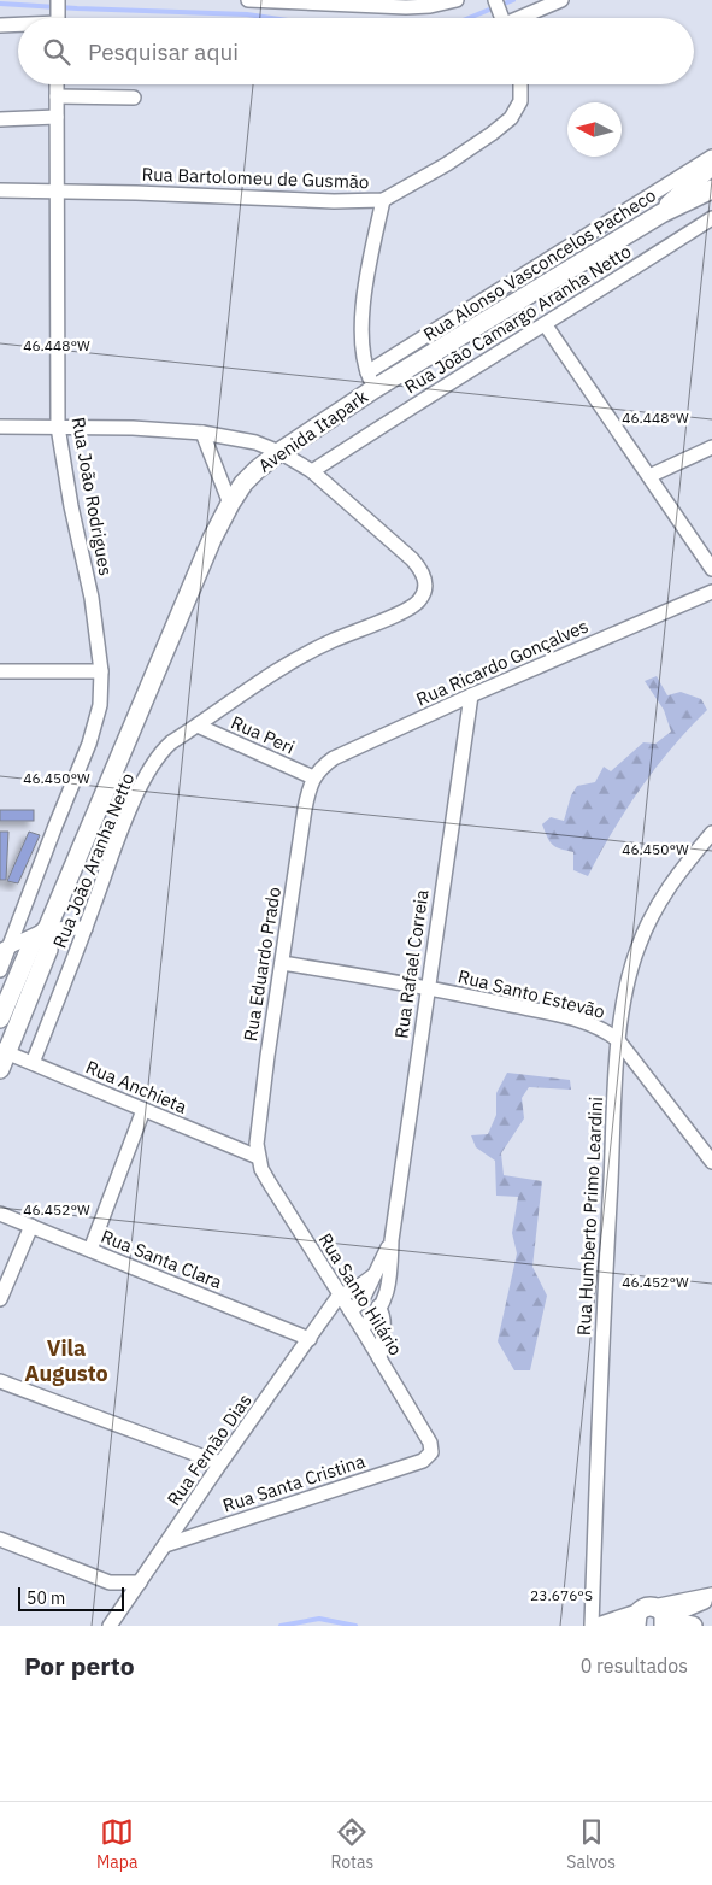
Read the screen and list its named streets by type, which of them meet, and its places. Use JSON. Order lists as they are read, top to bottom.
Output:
{
  "streets": {
    "main road": ["Rua Alonso Vasconcelos Pacheco", "Avenida Itapark"],
    "street": [
      "Rua Bartolomeu de Gusmão",
      "Rua João Camargo Aranha Netto",
      "Rua João Rodrigues",
      "Rua Ricardo Gonçalves",
      "Rua Peri",
      "Rua João Aranha Netto",
      "Rua Eduardo Prado",
      "Rua Rafael Correia",
      "Rua Santo Estevão",
      "Rua Anchieta",
      "Rua Humberto Primo Leardini",
      "Rua Santa Clara",
      "Rua Santo Hilário",
      "Rua Fernão Dias",
      "Rua Santa Cristina"
    ]
  },
  "crossings": [
    ["Rua Bartolomeu de Gusmão", "Rua João Rodrigues"],
    ["Rua Alonso Vasconcelos Pacheco", "Avenida Itapark"],
    ["Rua João Camargo Aranha Netto", "Rua João Aranha Netto"],
    ["Avenida Itapark", "Rua João Aranha Netto"],
    ["Avenida Itapark", "Rua Anchieta"],
    ["Rua João Rodrigues", "Rua João Aranha Netto"],
    ["Rua Ricardo Gonçalves", "Rua Peri"],
    ["Rua Ricardo Gonçalves", "Rua Eduardo Prado"],
    ["Rua Ricardo Gonçalves", "Rua Rafael Correia"],
    ["Rua Peri", "Rua João Aranha Netto"],
    ["Rua Peri", "Rua Eduardo Prado"],
    ["Rua João Aranha Netto", "Rua Anchieta"],
    ["Rua Eduardo Prado", "Rua Santo Estevão"],
    ["Rua Eduardo Prado", "Rua Anchieta"],
    ["Rua Eduardo Prado", "Rua Santo Hilário"],
    ["Rua Rafael Correia", "Rua Santo Estevão"],
    ["Rua Rafael Correia", "Rua Santo Hilário"],
    ["Rua Rafael Correia", "Rua Fernão Dias"],
    ["Rua Santo Estevão", "Rua Humberto Primo Leardini"],
    ["Rua Anchieta", "Rua Santo Hilário"],
    ["Rua Santa Clara", "Rua Fernão Dias"],
    ["Rua Santo Hilário", "Rua Fernão Dias"],
    ["Rua Santo Hilário", "Rua Santa Cristina"],
    ["Rua Fernão Dias", "Rua Santa Cristina"]
  ],
  "districts": ["Vila Augusto"],
  "scale_bar": "50 m",
  "north": "left",
  "page": {
    "search": "Pesquisar aqui",
    "scale": "50 m",
    "heading": ["Por perto", "0 resultados"],
    "nav": ["Mapa", "Rotas", "Salvos"]
  },
  "coordinates": [
    "46.448°W",
    "46.450°W",
    "46.452°W",
    "23.676°S"
  ]
}
